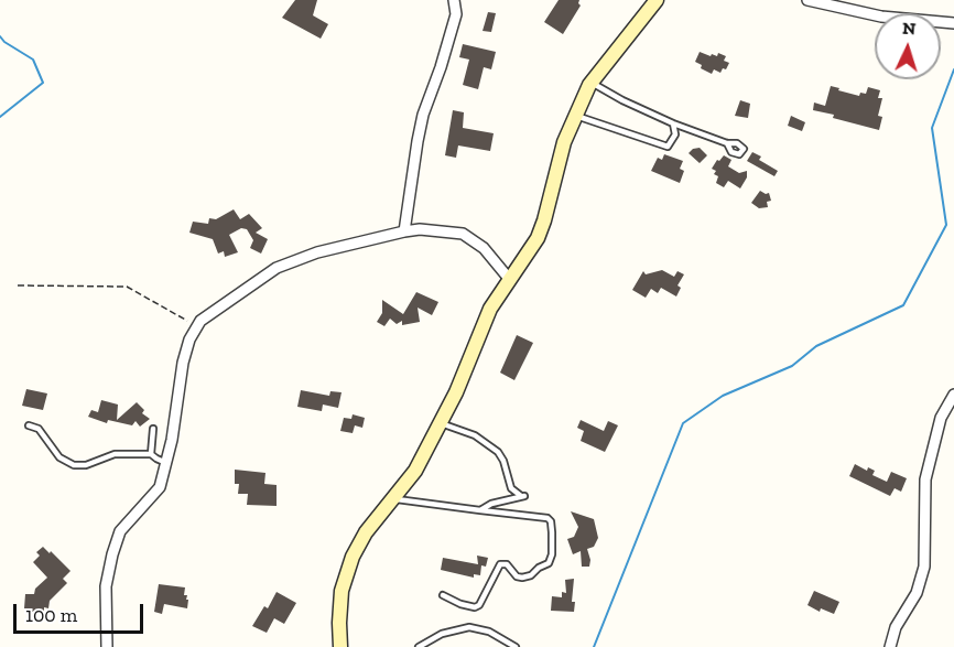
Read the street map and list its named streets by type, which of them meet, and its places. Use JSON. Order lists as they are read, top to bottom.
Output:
{
  "scale_bar": "100 m",
  "north": "top"
}
